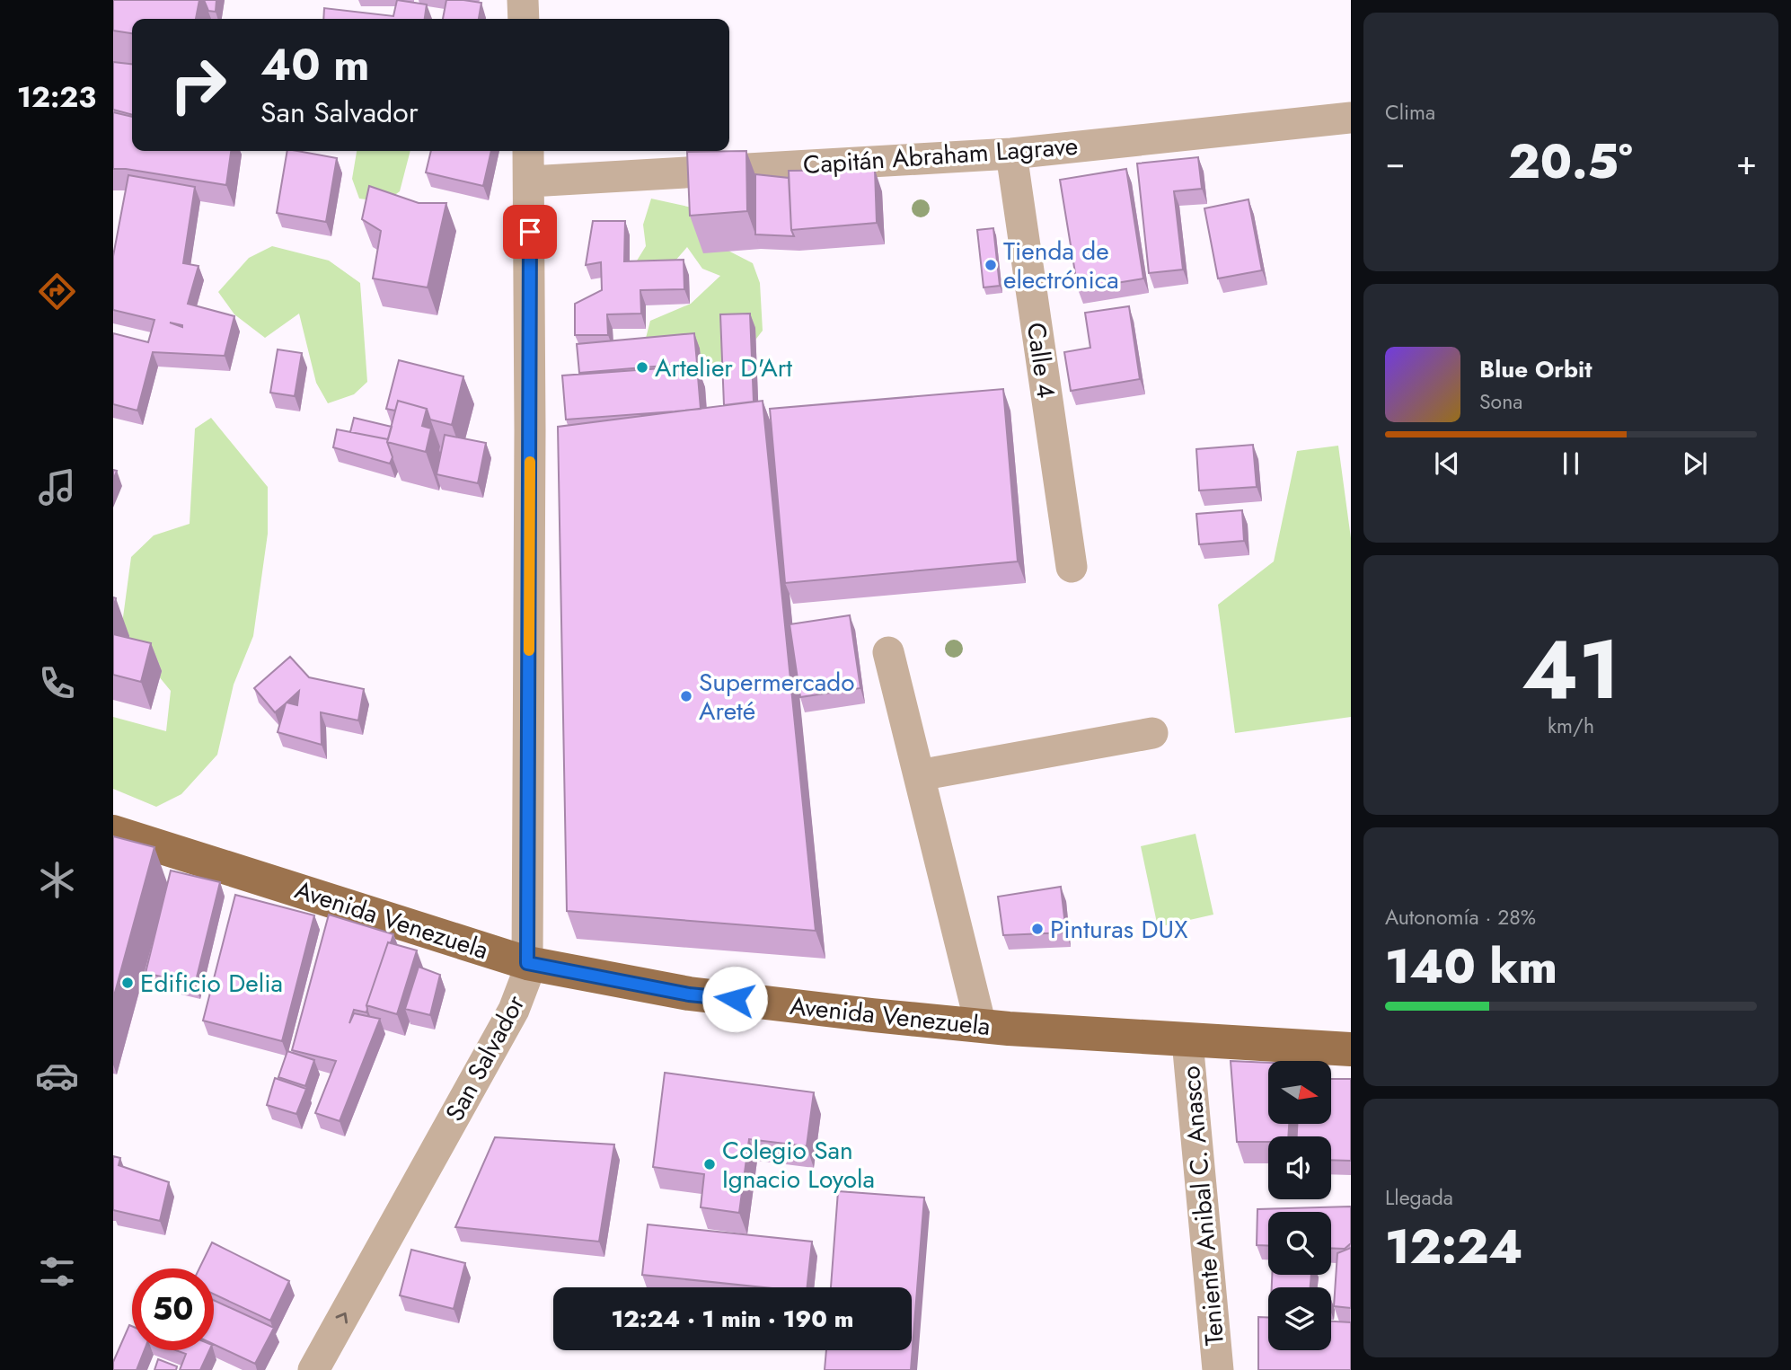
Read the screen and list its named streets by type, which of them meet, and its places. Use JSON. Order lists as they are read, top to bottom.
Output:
{
  "streets": {
    "main road": ["Avenida Venezuela"],
    "street": [
      "Capitán Abraham Lagrave",
      "Calle 4",
      "San Salvador",
      "Teniente Anibal C. Anasco"
    ]
  },
  "crossings": [
    ["Capitán Abraham Lagrave", "Calle 4"],
    ["Capitán Abraham Lagrave", "San Salvador"],
    ["Avenida Venezuela", "San Salvador"],
    ["Avenida Venezuela", "Teniente Anibal C. Anasco"]
  ],
  "one_way": ["San Salvador"],
  "places": [
    "Tienda de electrónica",
    "Artelier D'Art",
    "Supermercado Areté",
    "Pinturas DUX",
    "Edificio Delia",
    "Colegio San Ignacio Loyola"
  ],
  "north": "right",
  "page": {
    "tabs": "12:23",
    "tile": [
      "Clima",
      ["41", "km/h"],
      ["Autonomía · 28%", "140 km"],
      ["Llegada", "12:24"]
    ],
    "turn": ["40 m", "San Salvador"],
    "heat": ["−", "20.5°", "+"],
    "song": ["Blue Orbit", "Sona"],
    "limit": "50",
    "trip": "12:24 · 1 min · 190 m"
  }
}
